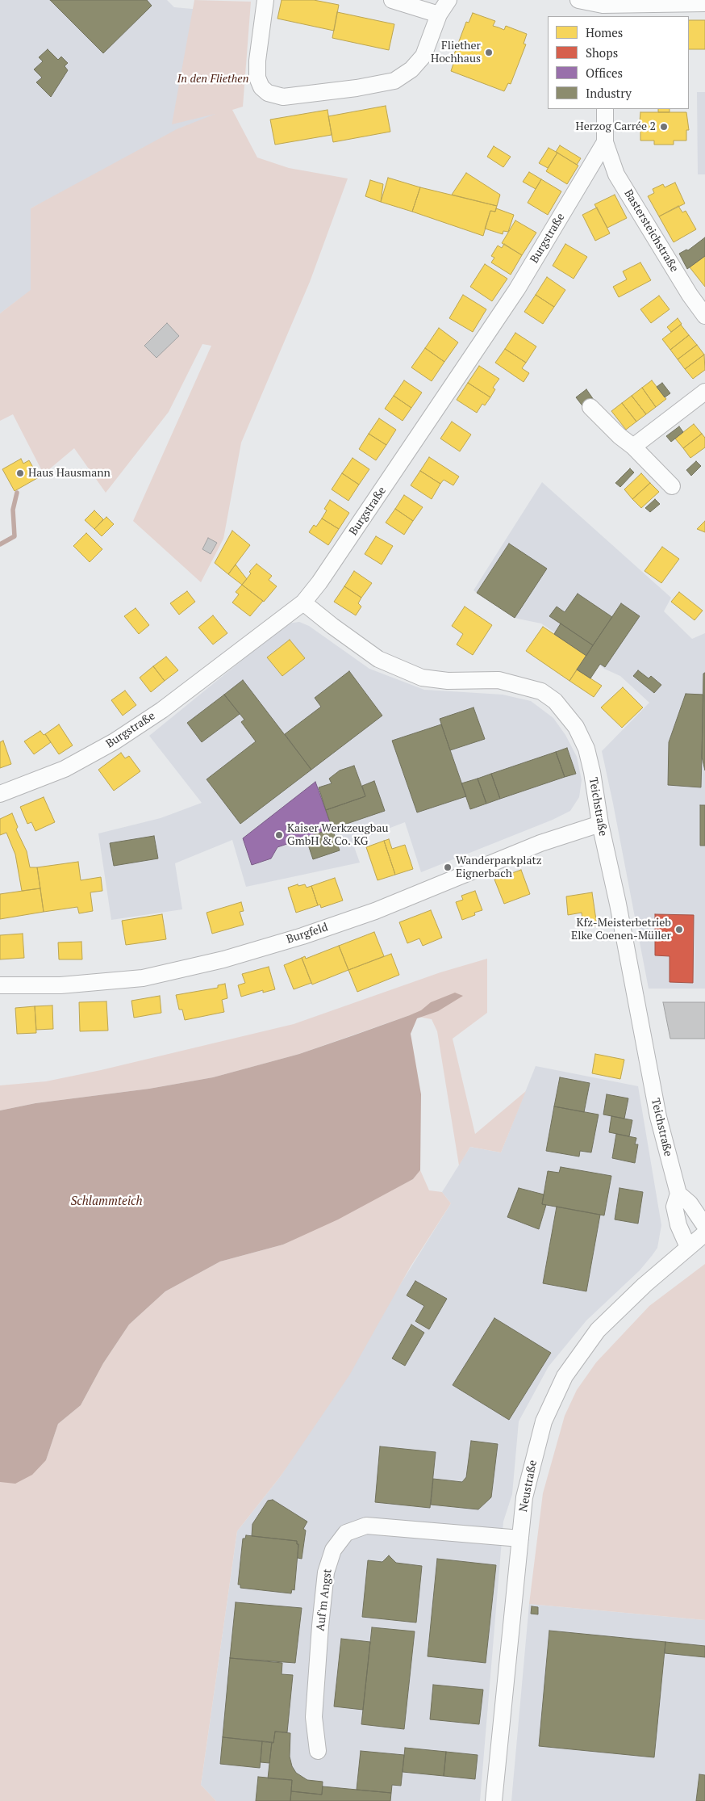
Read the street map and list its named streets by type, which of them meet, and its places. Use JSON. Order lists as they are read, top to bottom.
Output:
{
  "streets": {
    "street": [
      "Bastersteichstraße",
      "Burgstraße",
      "Teichstraße",
      "Burgfeld",
      "Neustraße",
      "Auf'm Angst"
    ]
  },
  "crossings": [
    ["Bastersteichstraße", "Burgstraße"],
    ["Burgstraße", "Teichstraße"],
    ["Teichstraße", "Burgfeld"],
    ["Teichstraße", "Neustraße"],
    ["Neustraße", "Auf'm Angst"]
  ],
  "water": ["Schlammteich"],
  "parks": ["In den Fliethen"],
  "places": [
    "Fliether Hochhaus",
    "Herzog Carrée 2",
    "Haus Hausmann",
    "Kaiser Werkzeugbau GmbH & Co. KG",
    "Wanderparkplatz Eignerbach",
    "Kfz-Meisterbetrieb Elke Coenen-Müller"
  ],
  "legend": [
    "Homes",
    "Shops",
    "Offices",
    "Industry"
  ]
}
